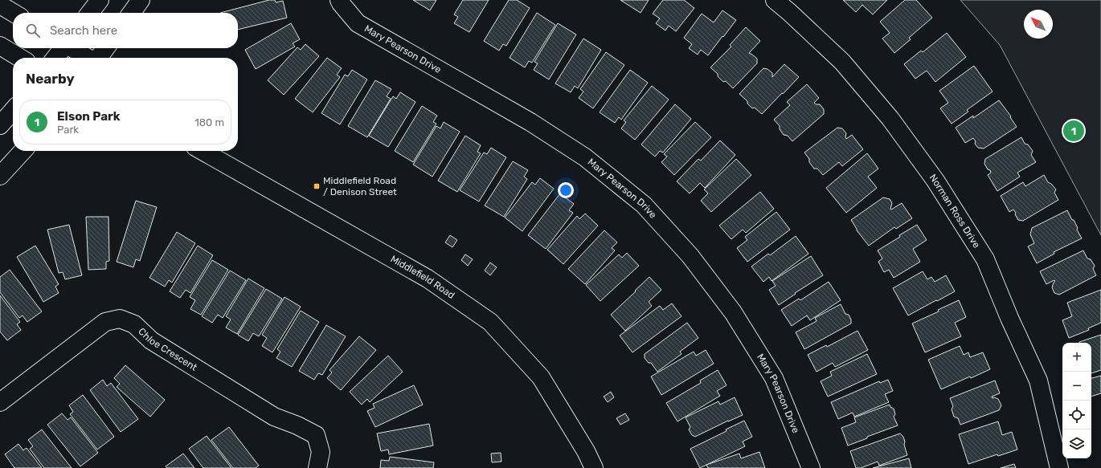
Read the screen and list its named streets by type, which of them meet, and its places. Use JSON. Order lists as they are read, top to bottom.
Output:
{
  "streets": {
    "street": [
      "Mary Pearson Drive",
      "Norman Ross Drive",
      "Middlefield Road",
      "Chloe Crescent"
    ]
  },
  "places": {
    "transit": ["Middlefield Road / Denison Street"]
  },
  "north": "top left",
  "page": {
    "search": "Search here",
    "heading": "Nearby",
    "list": [
      {
        "mark": "1",
        "name": "Elson Park",
        "note": "Park",
        "value": "180 m"
      }
    ],
    "pins": "1",
    "map_buttons": ["+", "−"]
  }
}
